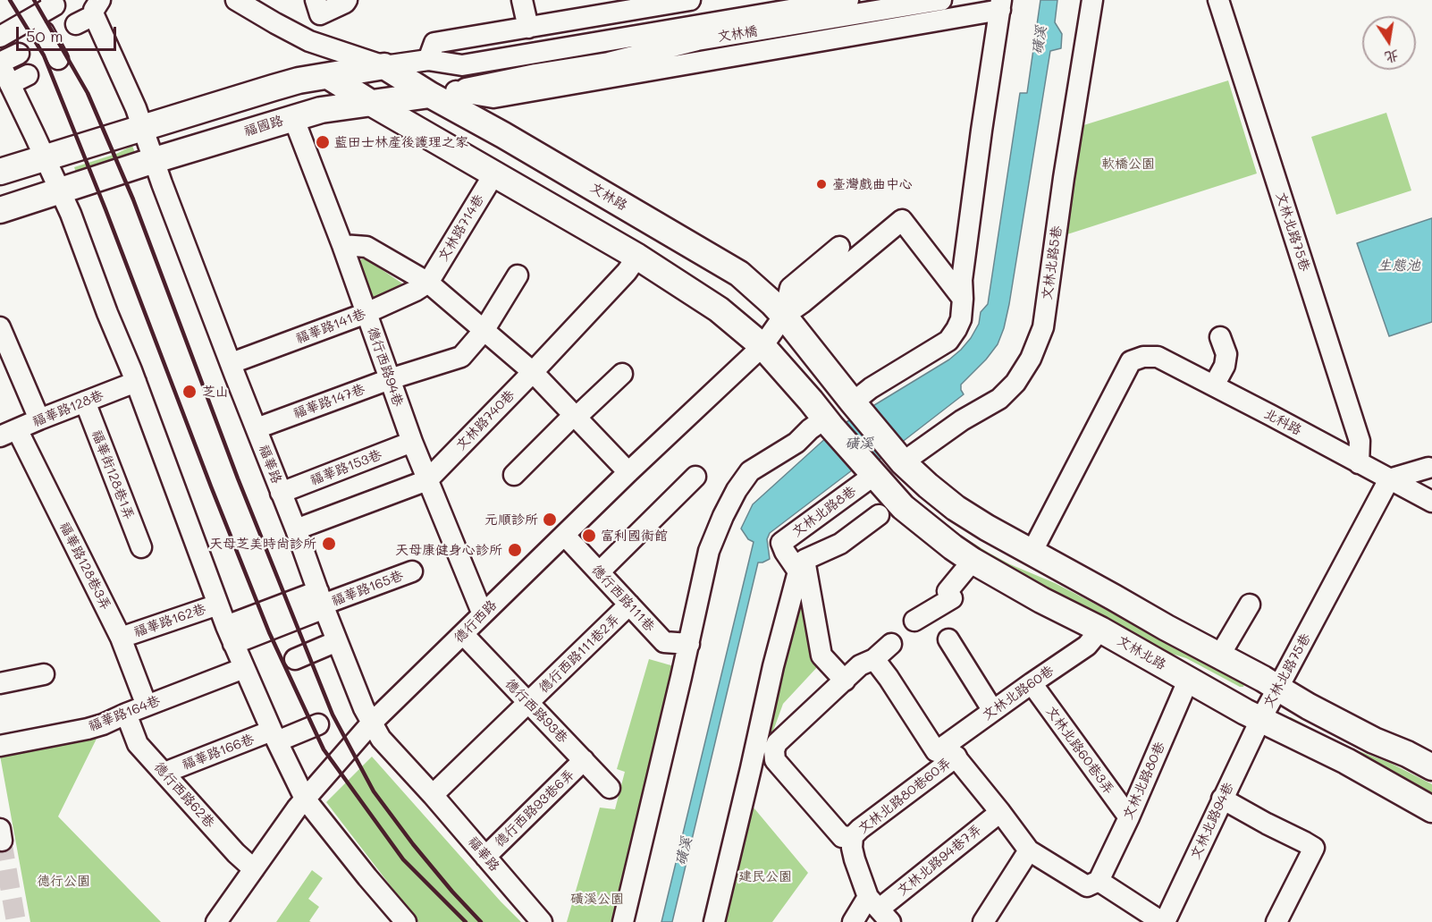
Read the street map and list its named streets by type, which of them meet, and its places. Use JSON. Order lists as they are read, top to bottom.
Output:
{
  "streets": {
    "main road": ["福國路", "文林路", "文林北路"],
    "street": [
      "文林橋",
      "文林路714巷",
      "文林北路75巷",
      "文林北路5巷",
      "福華路141巷",
      "德行西路94巷",
      "福華路147巷",
      "福華路128巷",
      "文林路740巷",
      "北科路",
      "福華路",
      "福華路153巷",
      "福華街128巷1弄",
      "文林北路8巷",
      "福華路128巷3弄",
      "福華路165巷",
      "德行西路111巷",
      "福華路162巷",
      "德行西路",
      "德行西路111巷2弄",
      "文林北路60巷",
      "德行西路93巷",
      "福華路164巷",
      "文林北路60巷3弄",
      "福華路166巷",
      "文林北路80巷",
      "德行西路62巷",
      "文林北路80巷60弄",
      "德行西路93巷6弄",
      "文林北路94巷",
      "文林北路94巷7弄"
    ]
  },
  "crossings": [
    ["文林橋", "福國路"],
    ["福國路", "文林路"],
    ["福國路", "德行西路94巷"],
    ["福國路", "福華路"],
    ["文林路", "文林北路5巷"],
    ["文林路", "德行西路"],
    ["文林路714巷", "福華路141巷"],
    ["文林北路75巷", "北科路"],
    ["文林北路75巷", "文林北路"],
    ["文林北路75巷", "文林北路94巷"],
    ["福華路141巷", "德行西路94巷"],
    ["福華路141巷", "福華路"],
    ["德行西路94巷", "福華路147巷"],
    ["德行西路94巷", "文林路740巷"],
    ["德行西路94巷", "福華路153巷"],
    ["德行西路94巷", "德行西路"],
    ["福華路147巷", "福華路"],
    ["福華路128巷", "福華街128巷1弄"],
    ["福華路128巷", "福華路128巷3弄"],
    ["文林路740巷", "福華路"],
    ["福華路", "福華路153巷"],
    ["福華路", "福華路165巷"],
    ["福華路", "德行西路"],
    ["福華路", "德行西路111巷2弄"],
    ["福華路", "德行西路93巷6弄"],
    ["文林北路8巷", "文林北路"],
    ["福華路128巷3弄", "福華路162巷"],
    ["福華路128巷3弄", "福華路164巷"],
    ["德行西路111巷", "德行西路"],
    ["德行西路111巷", "德行西路111巷2弄"],
    ["德行西路", "德行西路93巷"],
    ["德行西路", "德行西路62巷"],
    ["文林北路", "文林北路60巷"],
    ["文林北路", "文林北路80巷"],
    ["文林北路", "文林北路94巷"],
    ["德行西路111巷2弄", "德行西路93巷"],
    ["文林北路60巷", "文林北路60巷3弄"],
    ["文林北路60巷", "文林北路80巷60弄"],
    ["德行西路93巷", "德行西路93巷6弄"],
    ["福華路164巷", "德行西路62巷"],
    ["文林北路60巷3弄", "文林北路80巷"],
    ["福華路166巷", "德行西路62巷"],
    ["文林北路80巷60弄", "文林北路94巷7弄"]
  ],
  "water": ["磺溪", "生態池"],
  "parks": [
    "軟橋公園",
    "建民公園",
    "德行公園",
    "磺溪公園"
  ],
  "places": [
    "藍田士林產後護理之家",
    "臺灣戲曲中心",
    "芝山",
    "元順診所",
    "富利國術館",
    "天母芝美時尚診所",
    "天母康健身心診所"
  ],
  "scale_bar": "50 m",
  "north": "bottom"
}
